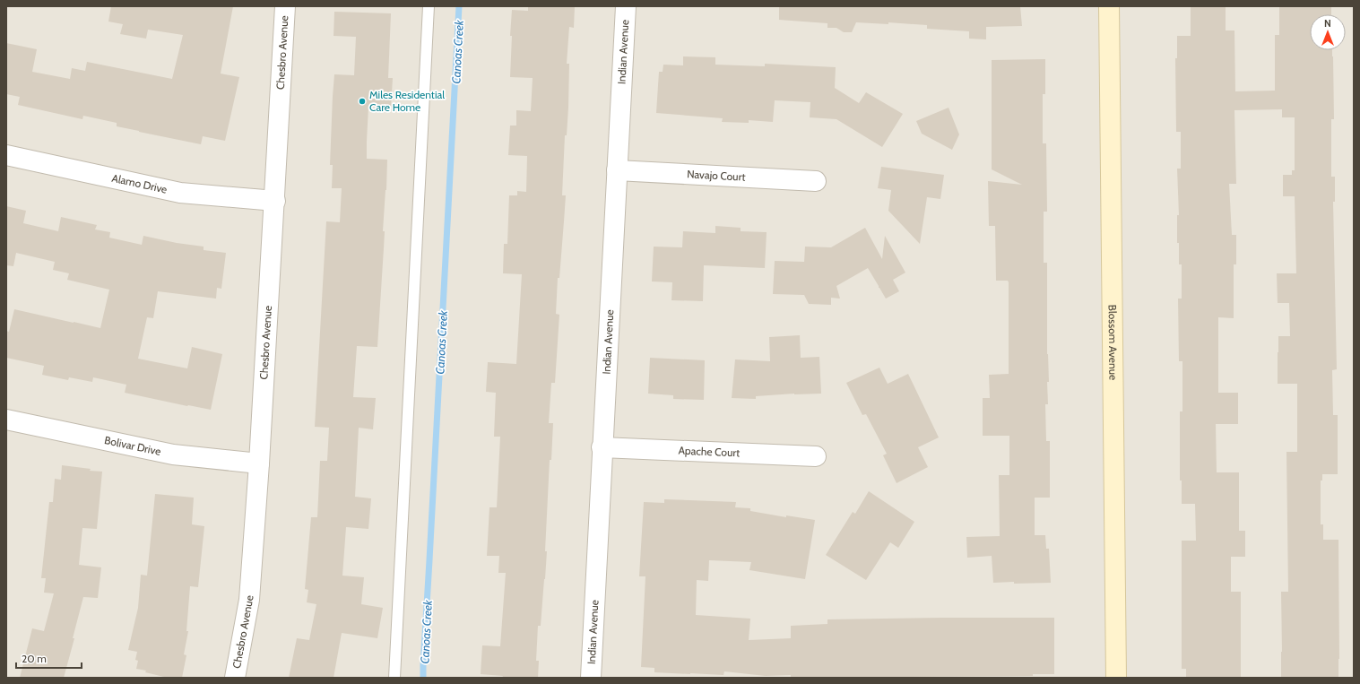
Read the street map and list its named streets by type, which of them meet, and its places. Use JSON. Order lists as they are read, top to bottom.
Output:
{
  "streets": {
    "street": [
      "Indian Avenue",
      "Chesbro Avenue",
      "Navajo Court",
      "Alamo Drive",
      "Blossom Avenue",
      "Bolivar Drive",
      "Apache Court"
    ]
  },
  "crossings": [
    ["Indian Avenue", "Navajo Court"],
    ["Indian Avenue", "Apache Court"],
    ["Chesbro Avenue", "Alamo Drive"],
    ["Chesbro Avenue", "Bolivar Drive"]
  ],
  "water": ["Canoas Creek"],
  "places": ["Miles Residential Care Home"],
  "scale_bar": "20 m",
  "north": "top"
}
